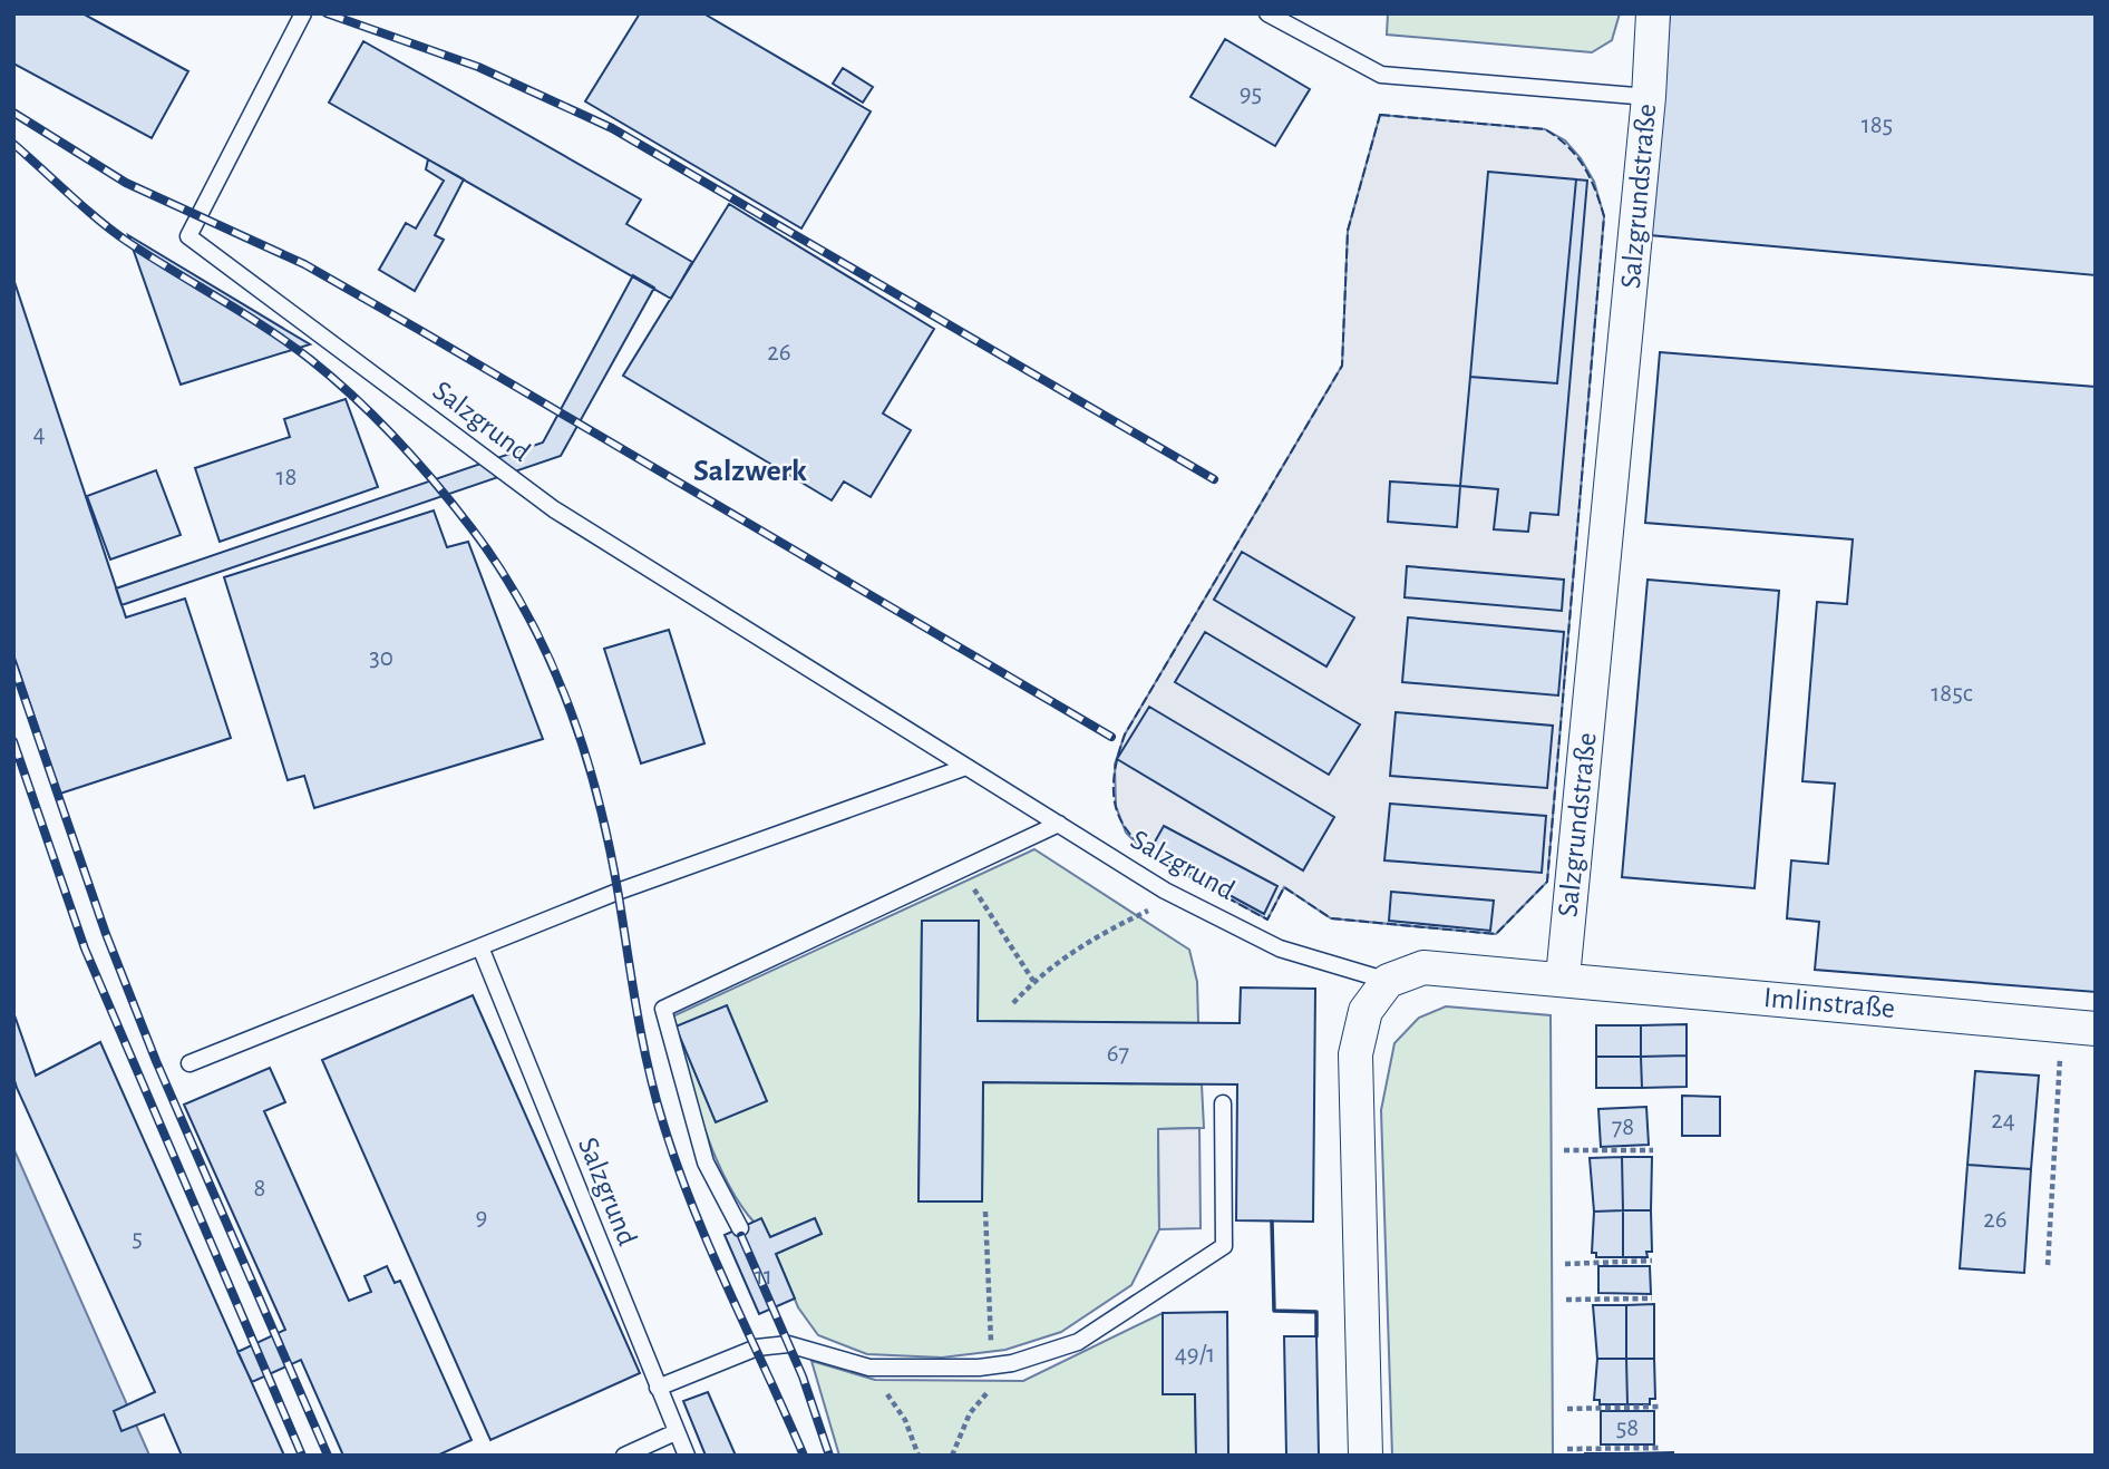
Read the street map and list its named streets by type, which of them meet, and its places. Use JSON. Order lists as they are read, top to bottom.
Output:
{
  "streets": {
    "street": ["Salzgrundstraße", "Imlinstraße"],
    "lane": ["Salzgrund"]
  },
  "crossings": [
    ["Salzgrundstraße", "Imlinstraße"]
  ],
  "districts": ["Salzwerk"],
  "house_numbers": [
    "95",
    "185",
    "26",
    "4",
    "18",
    "30",
    "185c",
    "67",
    "24",
    "78",
    "8",
    "9",
    "26",
    "5",
    "11",
    "49/1",
    "58"
  ]
}
